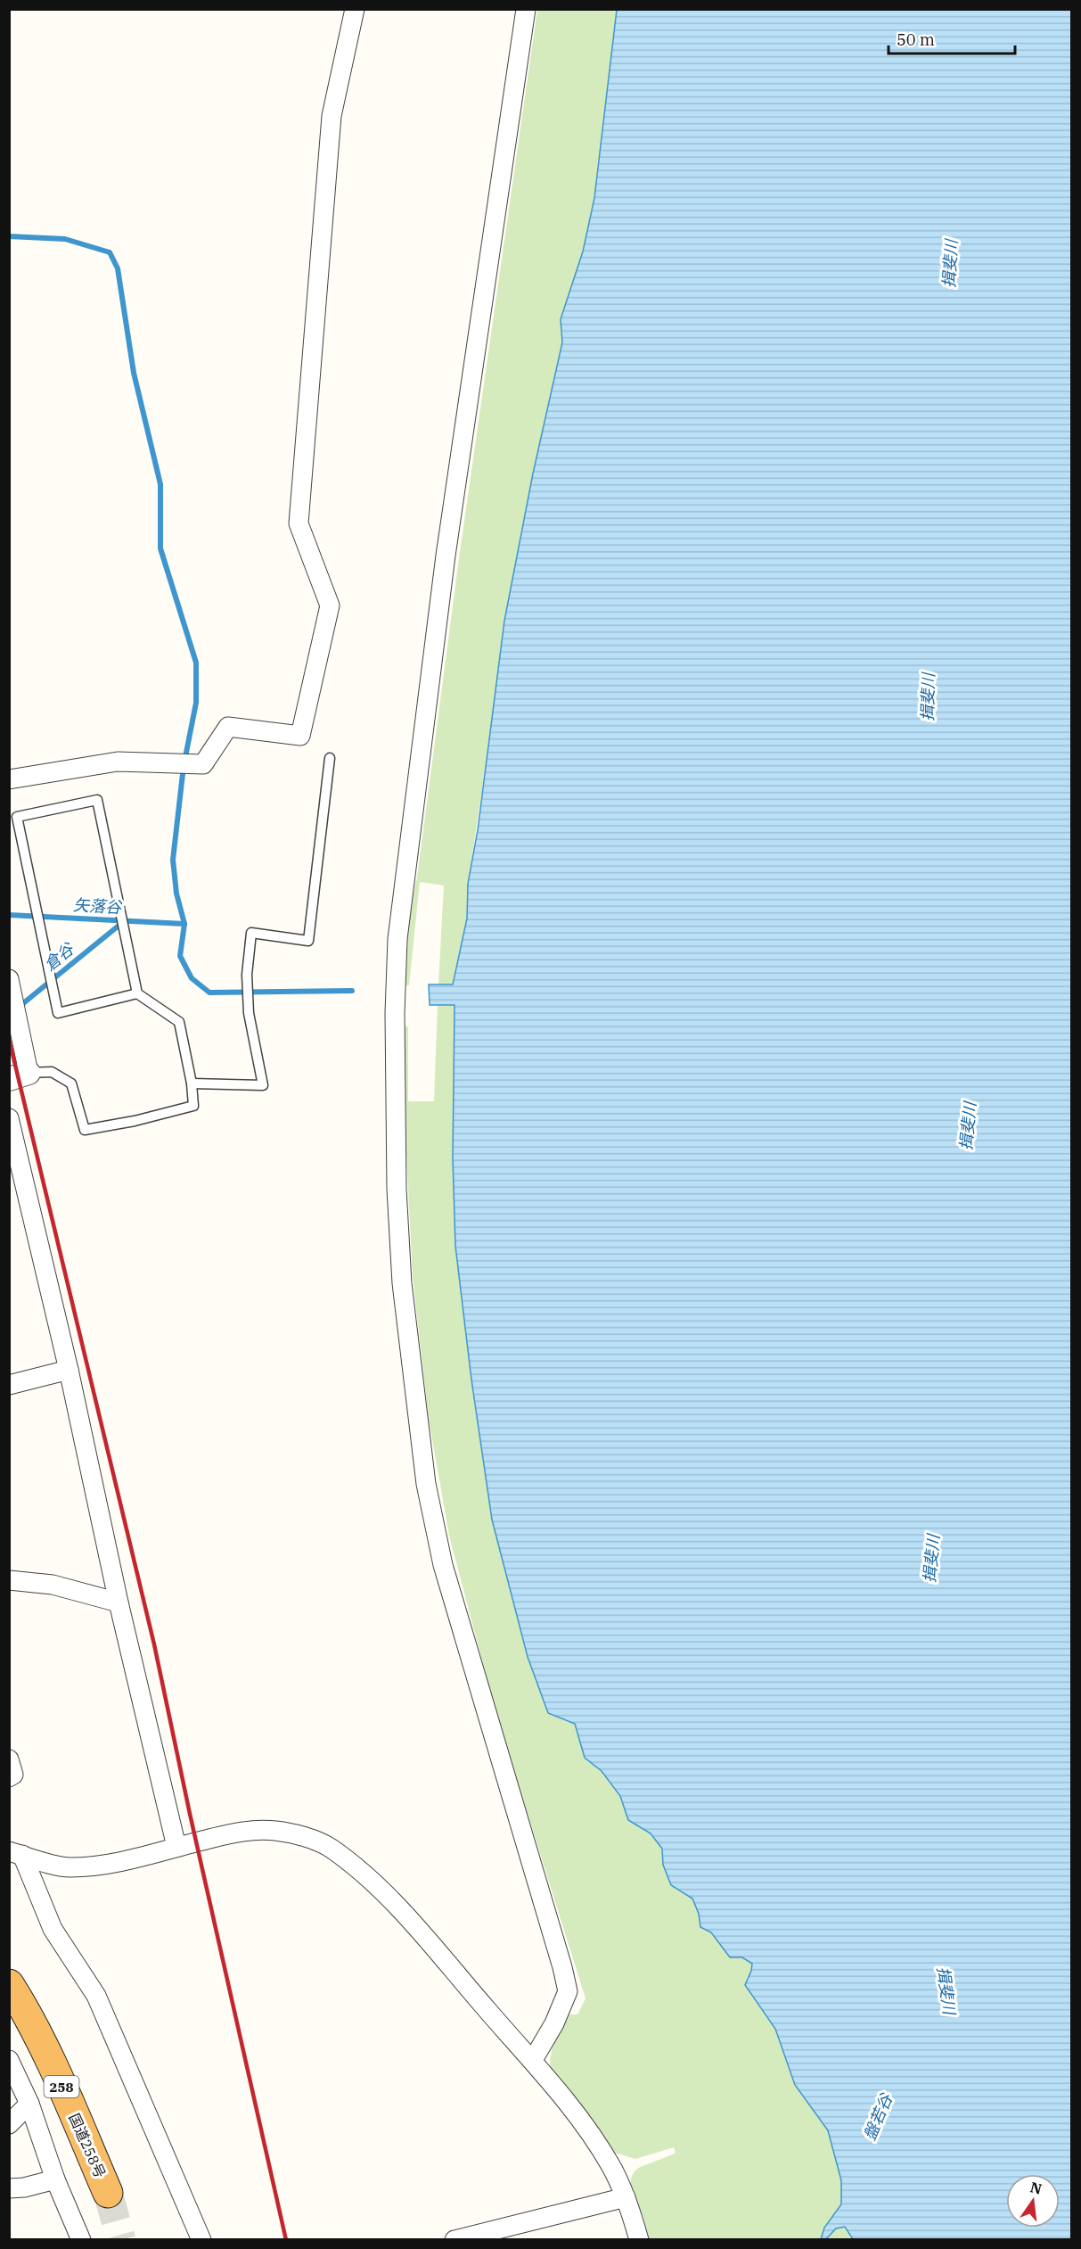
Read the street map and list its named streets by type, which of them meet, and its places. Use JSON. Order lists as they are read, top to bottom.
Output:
{
  "streets": {
    "highway": ["258", "国道258号"]
  },
  "water": [
    "揖斐川",
    "矢落谷",
    "倉谷",
    "盤若谷"
  ],
  "scale_bar": "50 m",
  "north": "top"
}
